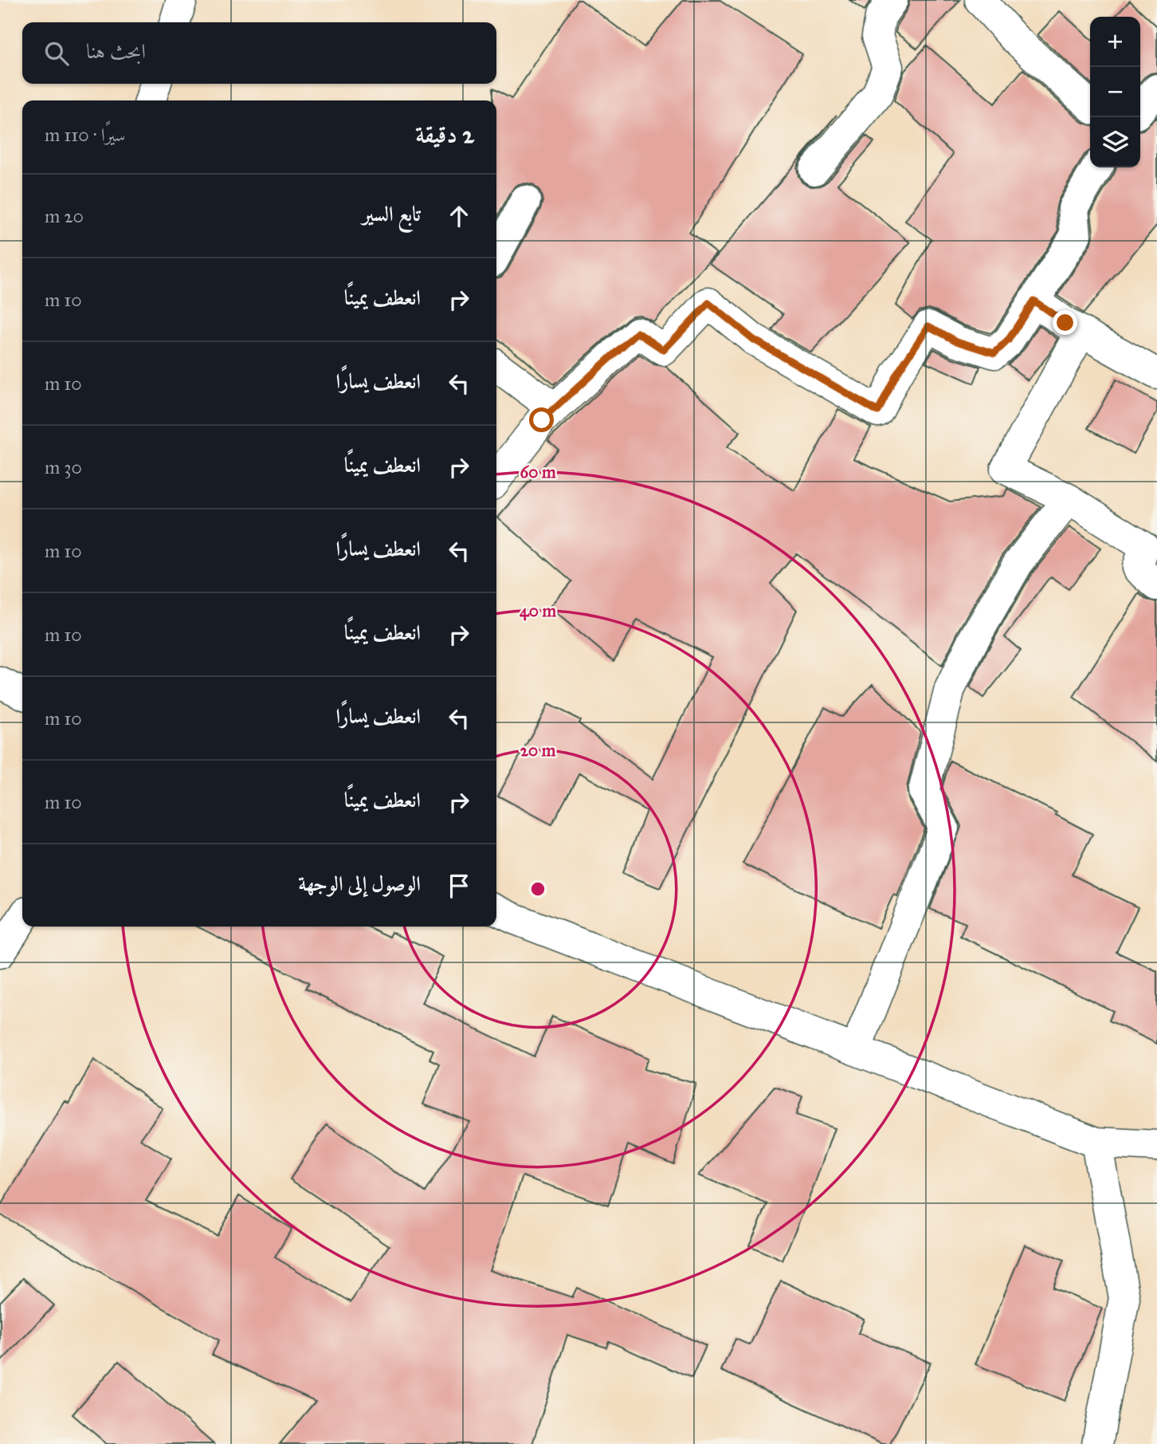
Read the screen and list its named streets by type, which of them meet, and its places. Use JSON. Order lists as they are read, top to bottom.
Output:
{
  "page": {
    "map_buttons": ["+", "−"],
    "search": "ابحث هنا",
    "heading": ["2 دقيقة", "سيرًا · 110 m"],
    "list": [
      ["تابع السير", "20 m"],
      ["انعطف يمينًا", "10 m"],
      ["انعطف يسارًا", "10 m"],
      ["انعطف يمينًا", "30 m"],
      ["انعطف يسارًا", "10 m"],
      ["انعطف يمينًا", "10 m"],
      ["انعطف يسارًا", "10 m"],
      ["انعطف يمينًا", "10 m"],
      "الوصول إلى الوجهة"
    ]
  },
  "rings": ["60 m", "40 m", "20 m"]
}
